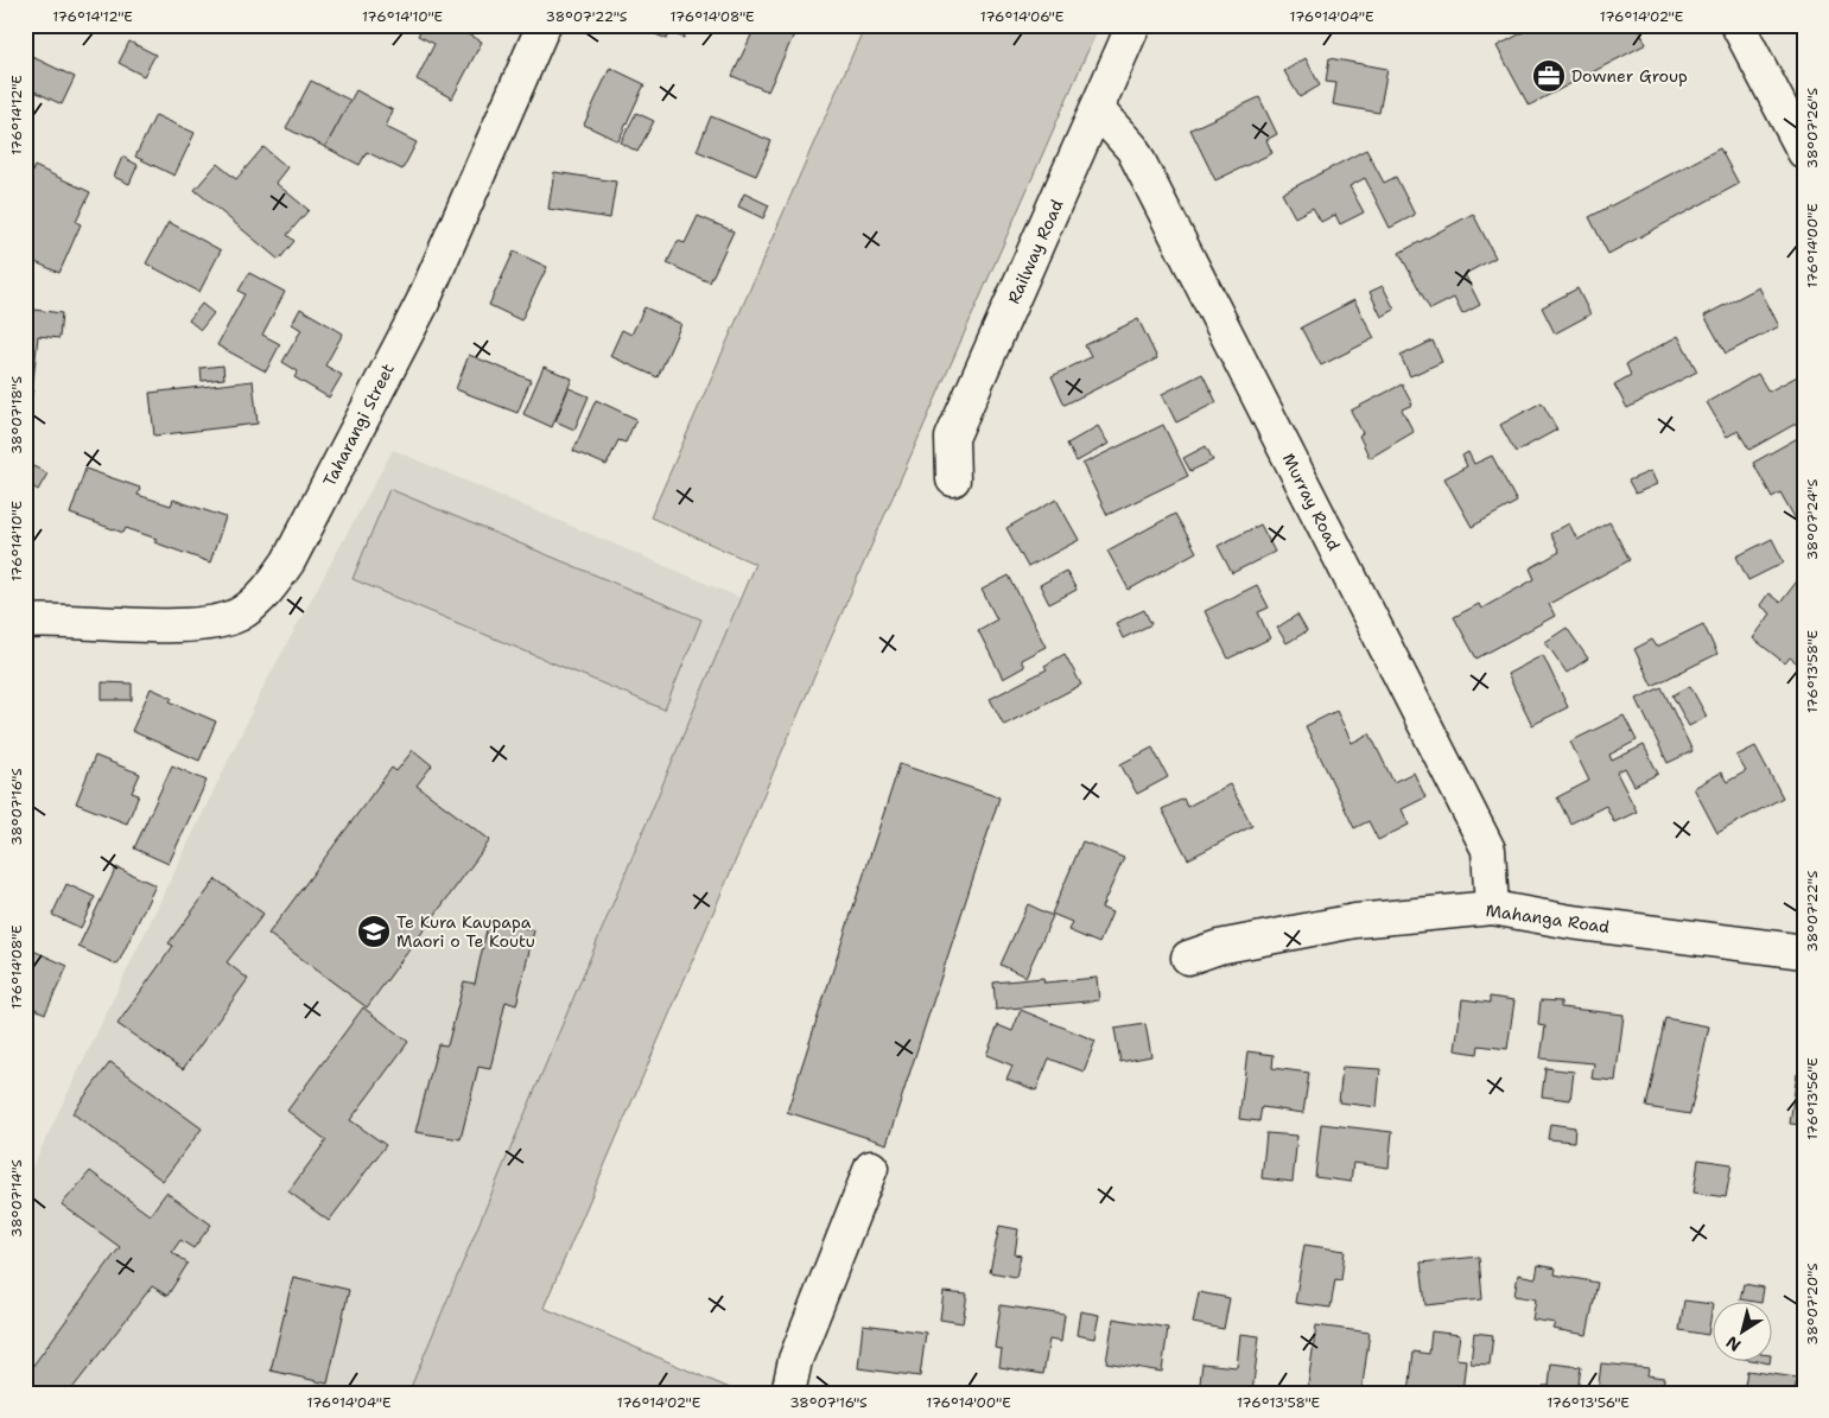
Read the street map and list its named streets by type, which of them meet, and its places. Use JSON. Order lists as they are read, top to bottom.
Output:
{
  "streets": {
    "street": [
      "Railway Road",
      "Taharangi Street",
      "Murray Road",
      "Mahanga Road"
    ]
  },
  "crossings": [
    ["Railway Road", "Murray Road"],
    ["Murray Road", "Mahanga Road"]
  ],
  "places": {
    "office": ["Downer Group"],
    "school or university": ["Te Kura Kaupapa Maori o Te Koutu"]
  },
  "north": "bottom left",
  "coordinates": [
    "176°14'12\"E",
    "176°14'10\"E",
    "38°07'22\"S",
    "176°14'08\"E",
    "176°14'06\"E",
    "176°14'04\"E",
    "176°14'02\"E",
    "38°07'26\"S",
    "176°14'00\"E",
    "38°07'18\"S",
    "38°07'24\"S",
    "176°13'58\"E",
    "38°07'16\"S",
    "176°13'56\"E",
    "38°07'14\"S",
    "38°07'20\"S"
  ]
}
